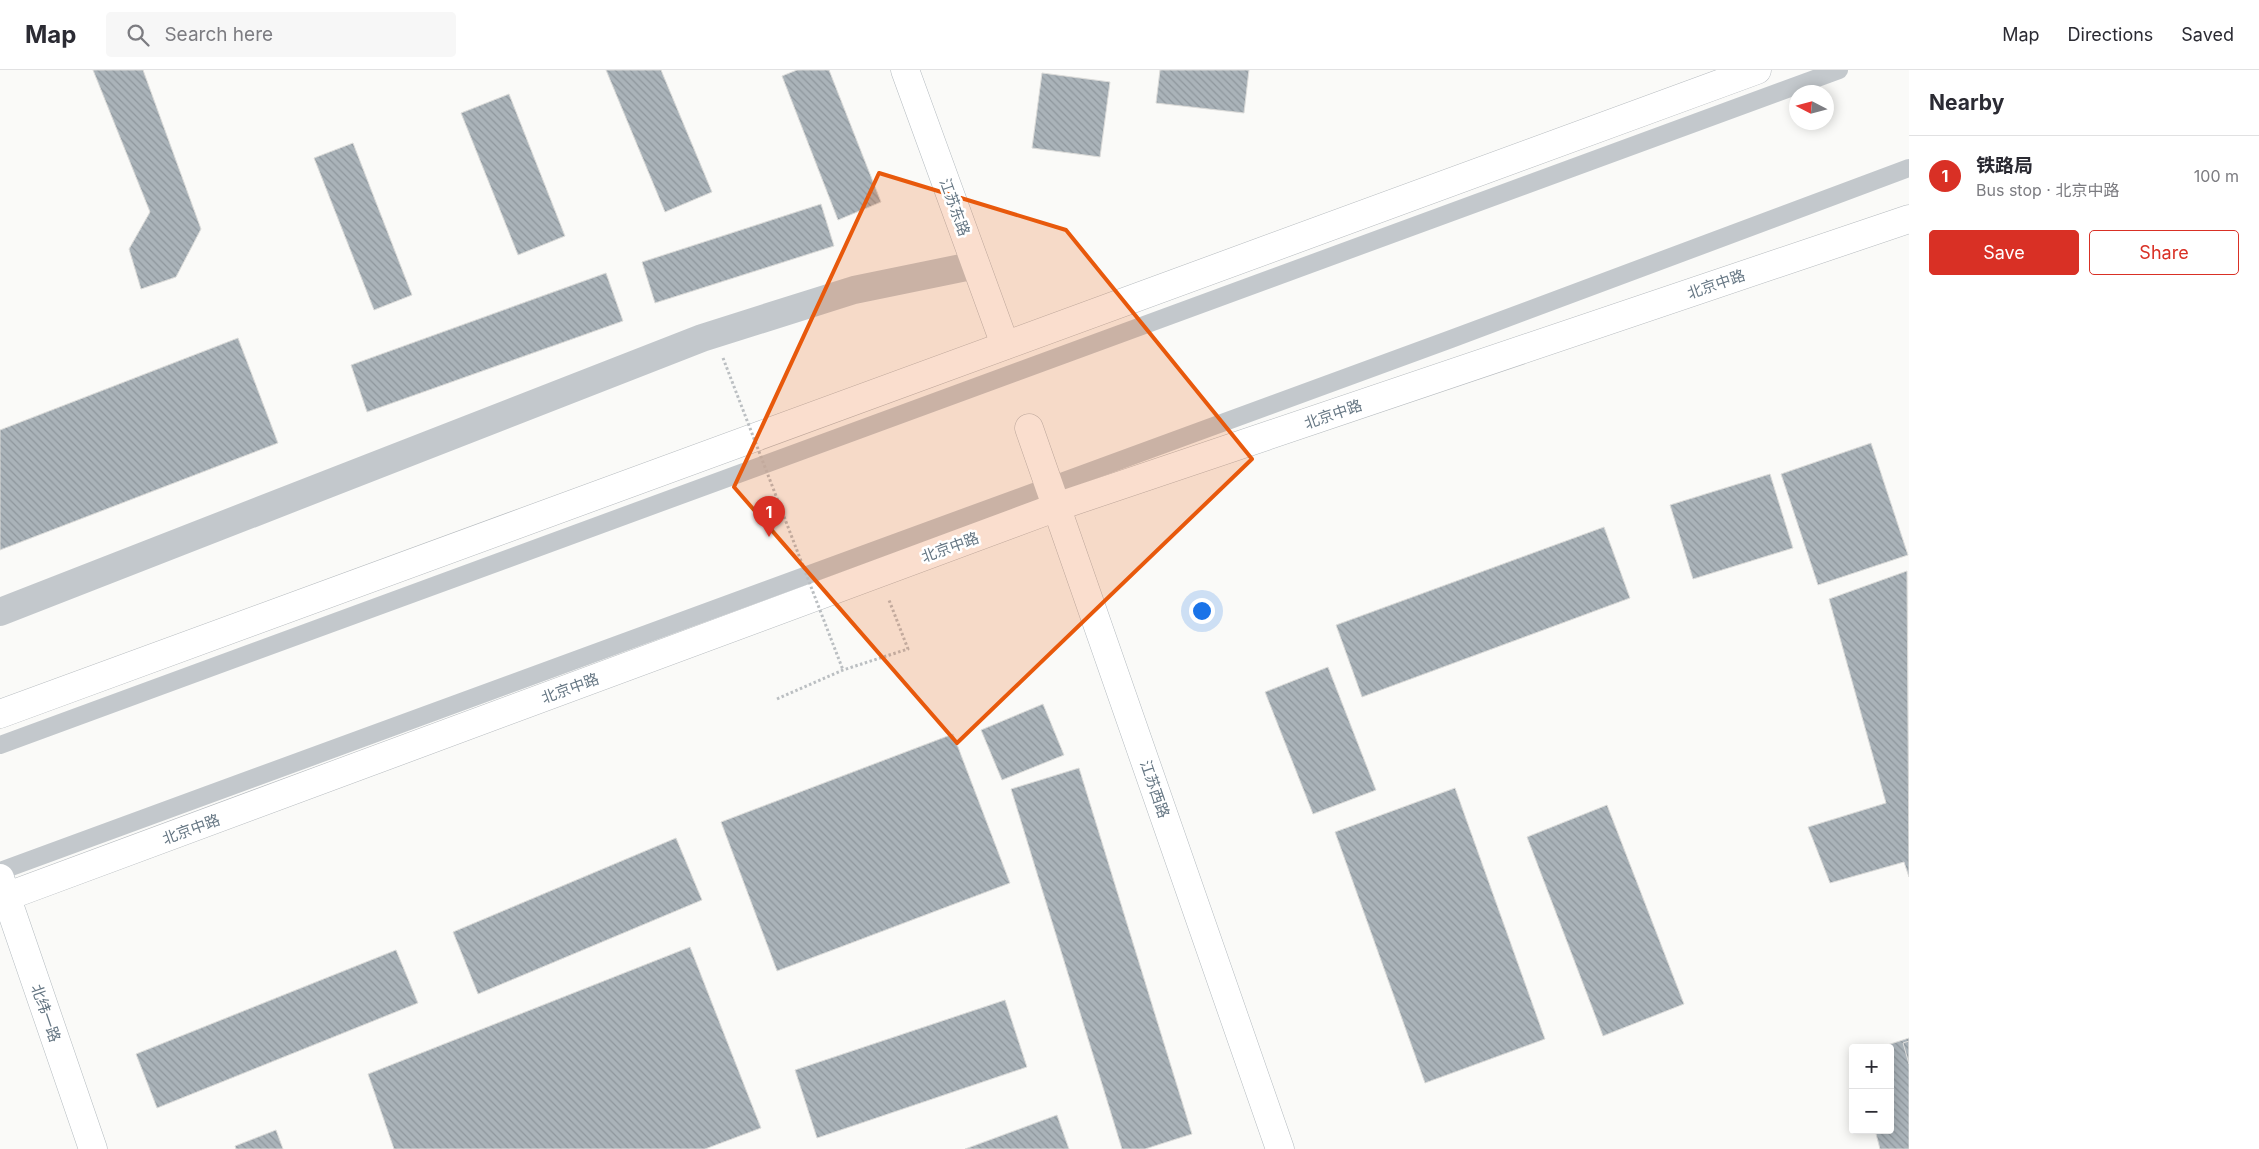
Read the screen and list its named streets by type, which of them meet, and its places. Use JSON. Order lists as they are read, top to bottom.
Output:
{
  "streets": {
    "main road": [
      "江苏东路",
      "北京中路",
      "江苏西路",
      "北纬一路"
    ]
  },
  "crossings": [
    ["北京中路", "江苏西路"],
    ["北京中路", "北纬一路"]
  ],
  "north": "left",
  "page": {
    "header": "Map",
    "search": "Search here",
    "nav": ["Map", "Directions", "Saved"],
    "heading": "Nearby",
    "list": [
      {
        "mark": "1",
        "name": "铁路局",
        "note": "Bus stop · 北京中路",
        "value": "100 m"
      }
    ],
    "buttons": ["Save", "Share"],
    "pins": "1",
    "map_buttons": ["+", "−"]
  }
}
